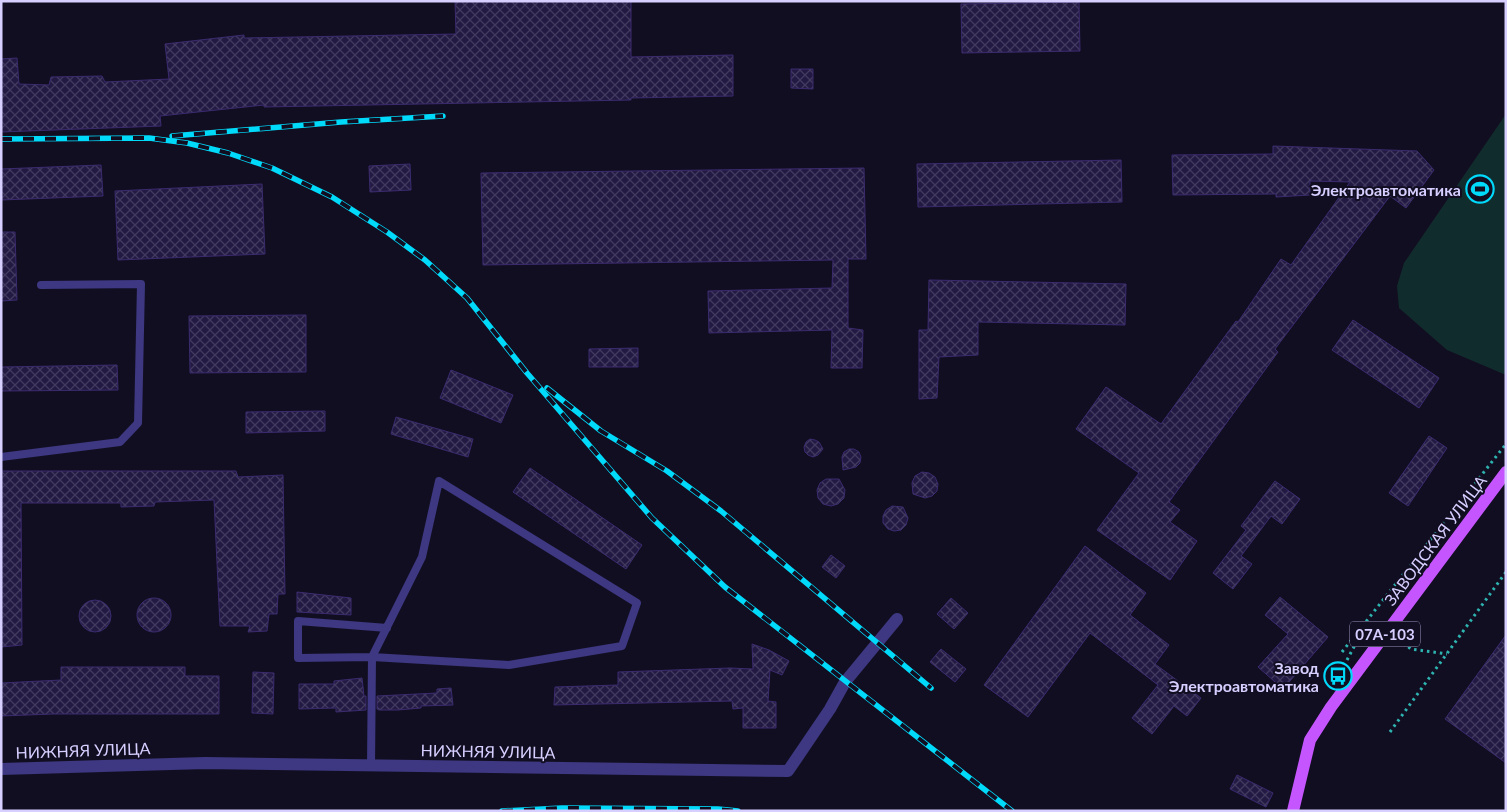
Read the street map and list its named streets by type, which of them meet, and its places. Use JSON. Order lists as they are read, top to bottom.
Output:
{
  "streets": {
    "main road": ["ЗАВОДСКАЯ УЛИЦА", "07А-103"],
    "street": ["НИЖНЯЯ УЛИЦА"]
  },
  "places": {
    "sports": ["Электроавтоматика"],
    "bus stop": ["Завод Электроавтоматика"]
  }
}
